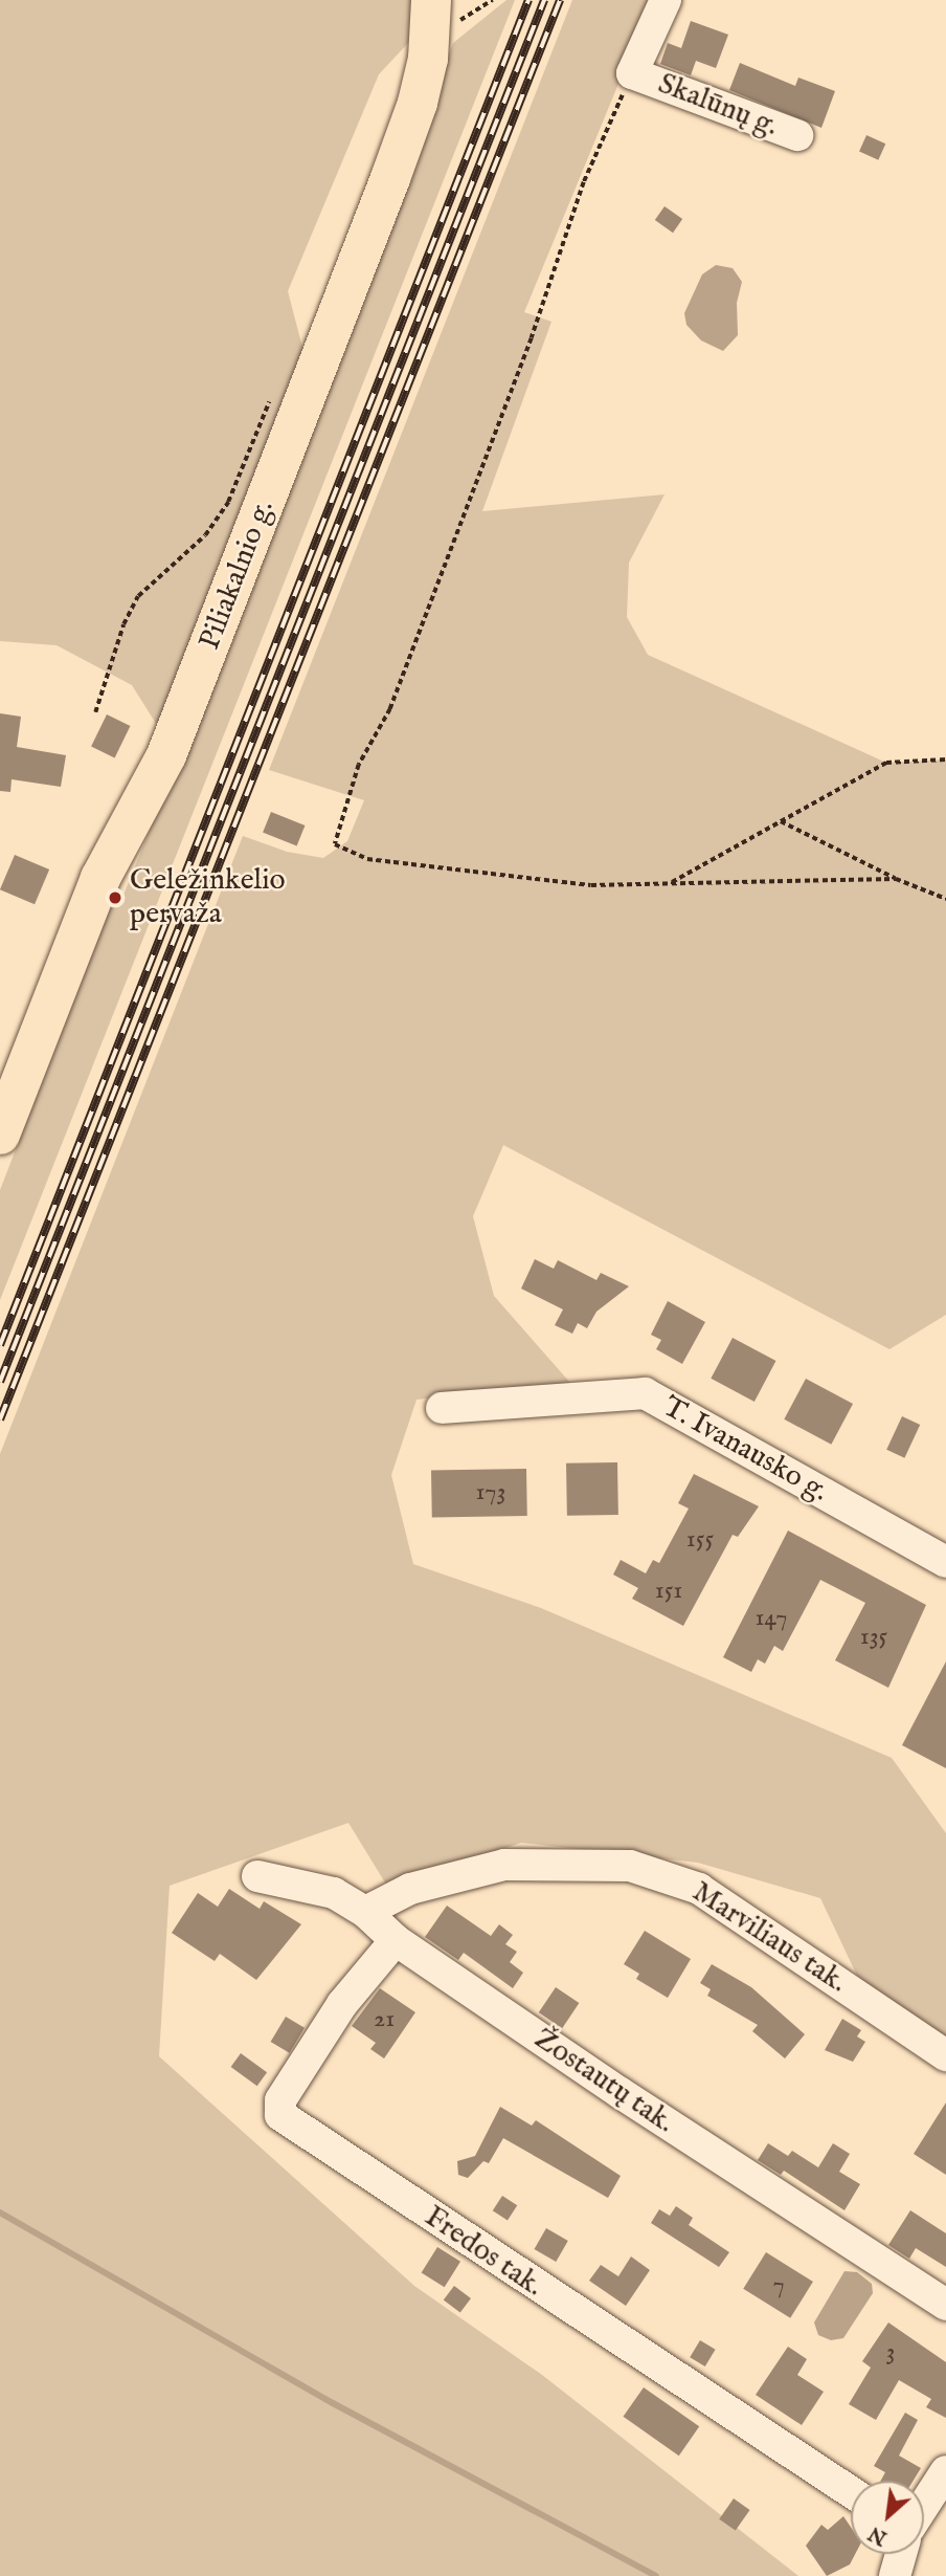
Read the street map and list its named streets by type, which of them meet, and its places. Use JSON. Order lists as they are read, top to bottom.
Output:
{
  "streets": {
    "main road": ["Piliakalnio g."],
    "street": [
      "Skalūnų g.",
      "T. Ivanausko g.",
      "Marviliaus tak.",
      "Žostautų tak.",
      "Fredos tak."
    ]
  },
  "crossings": [
    ["Marviliaus tak.", "Žostautų tak."],
    ["Žostautų tak.", "Fredos tak."]
  ],
  "places": ["Geležinkelio pervaža"],
  "house_numbers": [
    "173",
    "155",
    "151",
    "147",
    "135",
    "21",
    "7",
    "3"
  ],
  "north": "bottom left"
}
